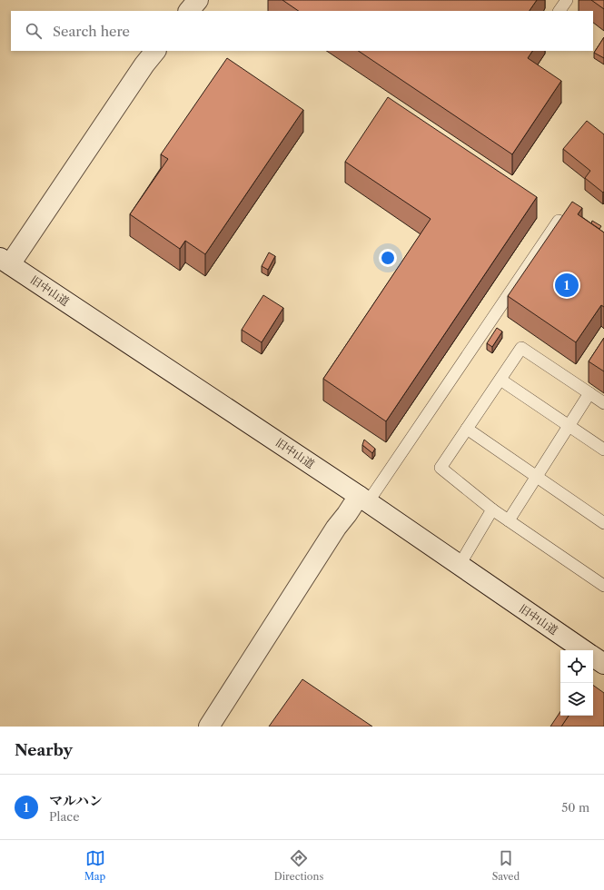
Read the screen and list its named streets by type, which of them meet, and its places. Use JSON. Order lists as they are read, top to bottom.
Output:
{
  "streets": {
    "main road": ["旧中山道"]
  },
  "page": {
    "search": "Search here",
    "pins": "1",
    "heading": "Nearby",
    "list": [
      {
        "mark": "1",
        "name": "マルハン",
        "note": "Place",
        "value": "50 m"
      }
    ],
    "nav": ["Map", "Directions", "Saved"]
  }
}
